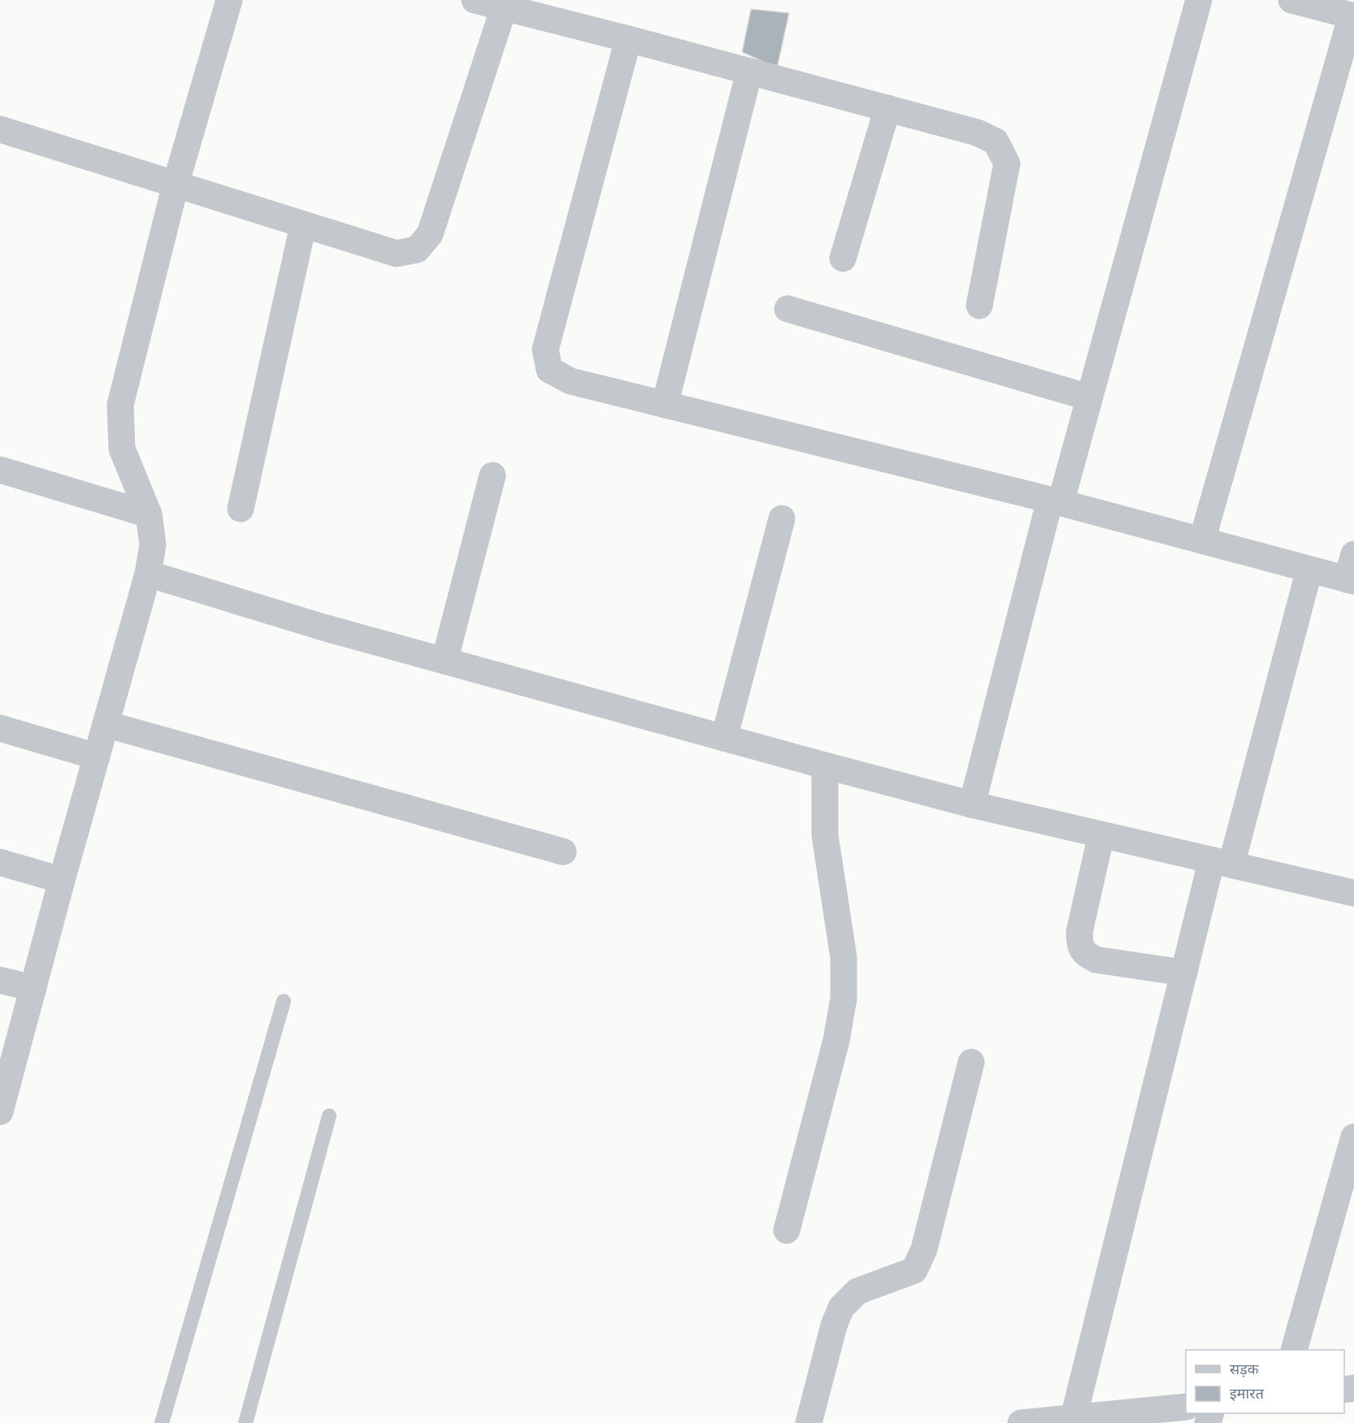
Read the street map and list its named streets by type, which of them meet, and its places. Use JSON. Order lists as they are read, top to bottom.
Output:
{
  "legend": ["सड़क", "इमारत"]
}
